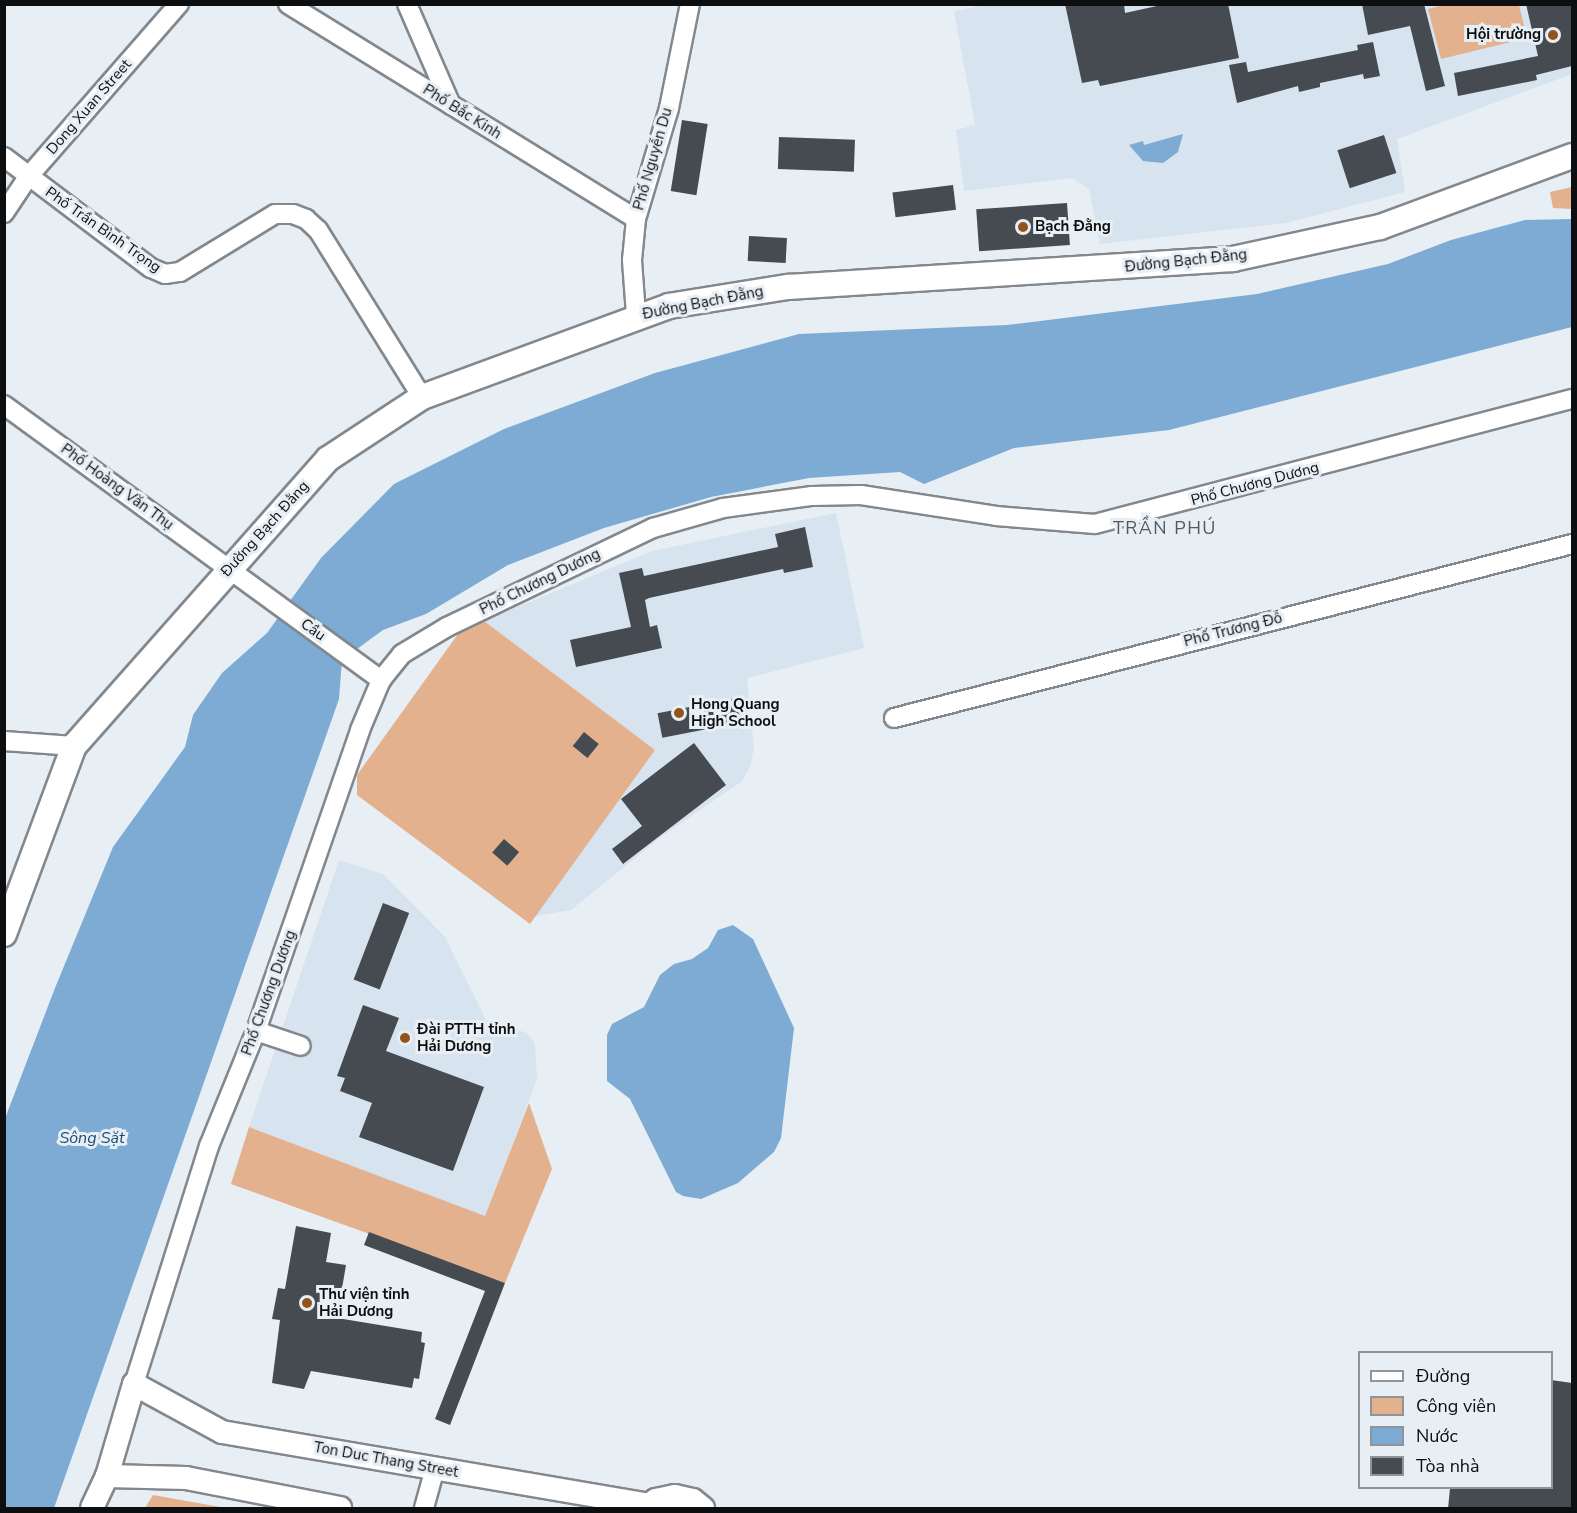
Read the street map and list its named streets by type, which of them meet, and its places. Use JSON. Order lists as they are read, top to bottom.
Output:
{
  "streets": {
    "main road": ["Đường Bạch Đằng"],
    "street": [
      "Dong Xuan Street",
      "Phố Bắc Kinh",
      "Phố Nguyễn Du",
      "Phố Trần Bình Trọng",
      "Phố Chương Dương",
      "Phố Hoàng Văn Thụ",
      "Cầu",
      "Phố Trương Đỗ",
      "Ton Duc Thang Street"
    ]
  },
  "crossings": [
    ["Dong Xuan Street", "Phố Trần Bình Trọng"],
    ["Phố Bắc Kinh", "Phố Nguyễn Du"],
    ["Phố Nguyễn Du", "Đường Bạch Đằng"],
    ["Phố Trần Bình Trọng", "Đường Bạch Đằng"],
    ["Đường Bạch Đằng", "Phố Hoàng Văn Thụ"],
    ["Phố Chương Dương", "Cầu"],
    ["Phố Chương Dương", "Ton Duc Thang Street"],
    ["Phố Hoàng Văn Thụ", "Cầu"]
  ],
  "districts": ["TRẦN PHÚ"],
  "water": ["Sông Sặt"],
  "places": [
    "Hội trường",
    "Bạch Đằng",
    "Hong Quang High School",
    "Đài PTTH tỉnh Hải Dương",
    "Thư viện tỉnh Hải Dương"
  ],
  "legend": [
    "Đường",
    "Công viên",
    "Nước",
    "Tòa nhà"
  ]
}
